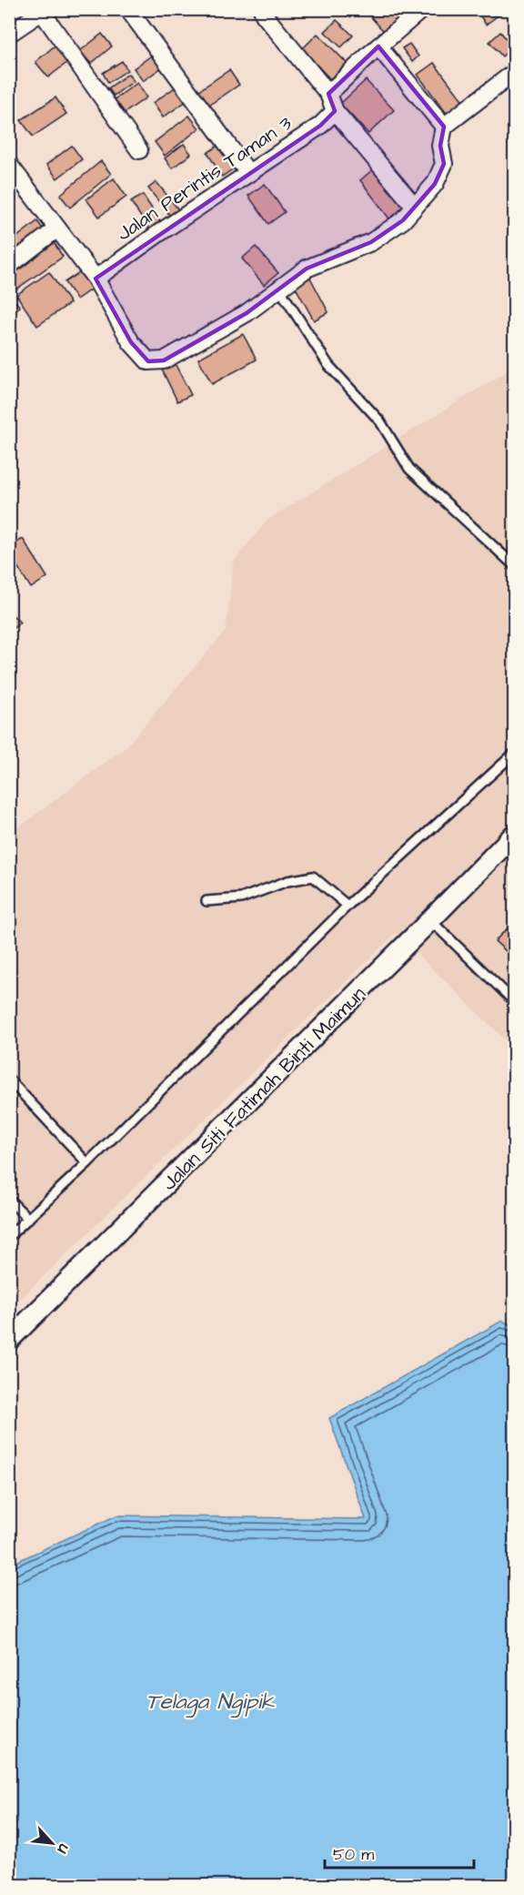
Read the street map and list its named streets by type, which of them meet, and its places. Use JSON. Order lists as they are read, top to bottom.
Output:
{
  "streets": {
    "street": ["Jalan Perintis Taman 3", "Jalan Siti Fatimah Binti Maimun"]
  },
  "water": ["Telaga Ngipik"],
  "scale_bar": "50 m",
  "north": "bottom right"
}
